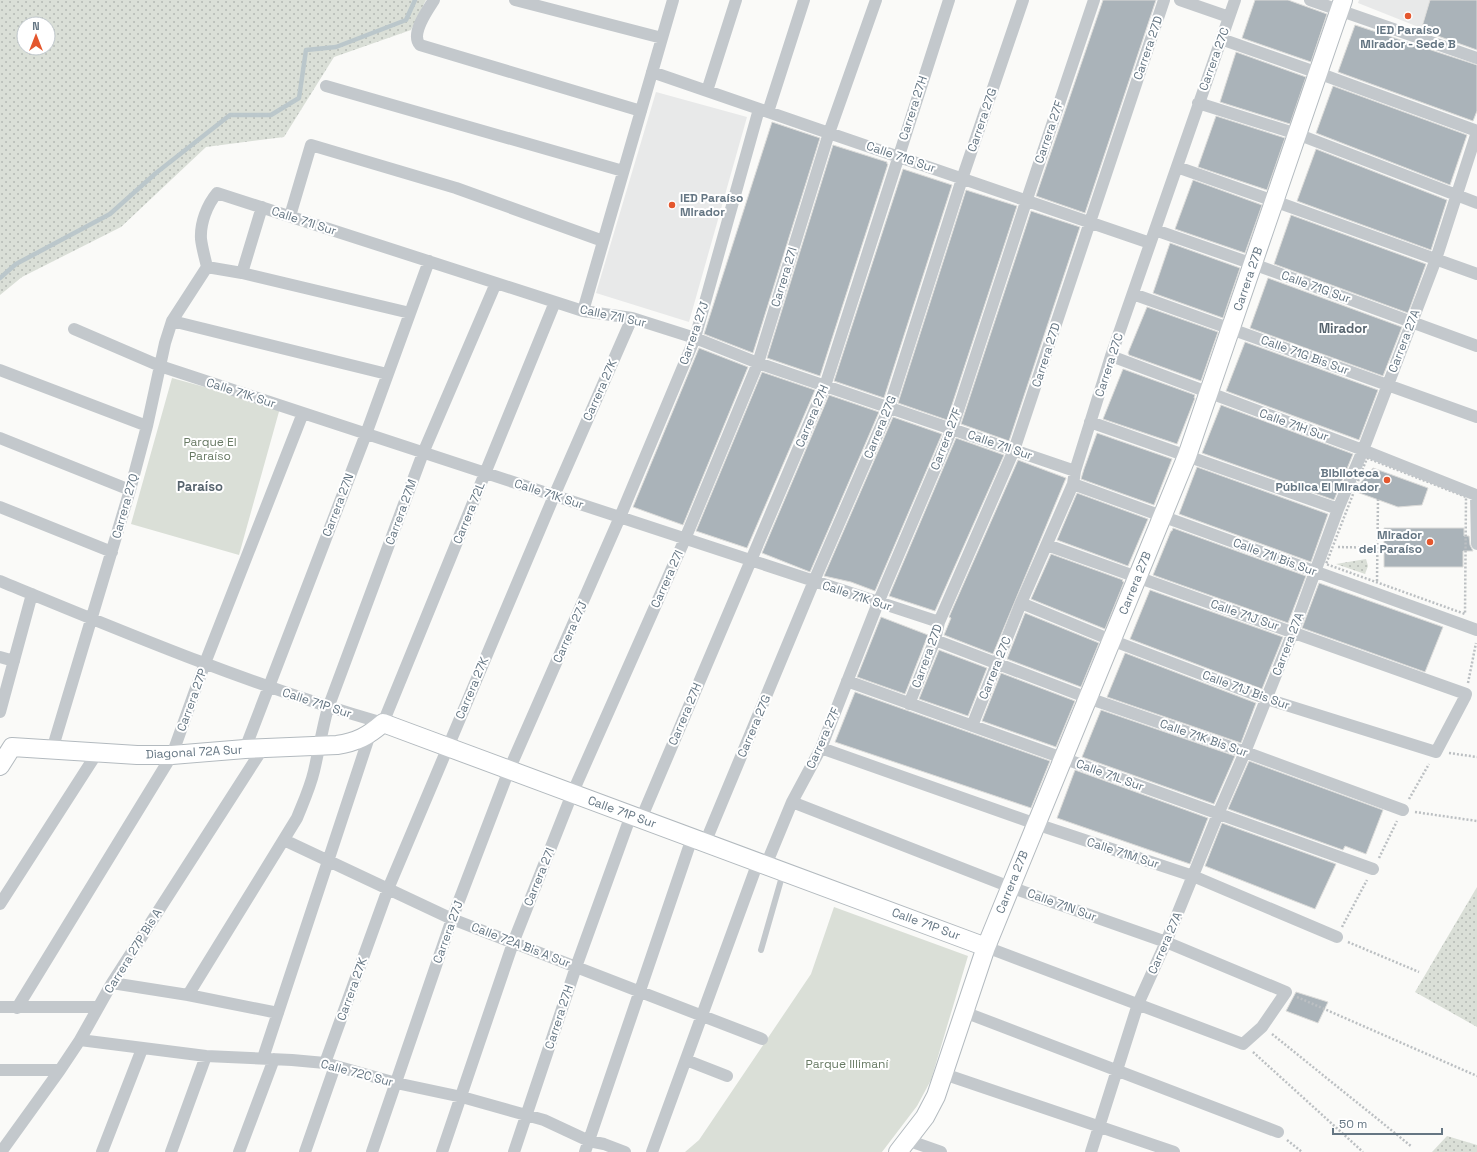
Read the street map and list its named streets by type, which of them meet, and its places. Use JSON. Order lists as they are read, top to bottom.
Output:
{
  "streets": {
    "street": [
      "Carrera 27D",
      "Carrera 27C",
      "Carrera 27H",
      "Carrera 27G",
      "Carrera 27F",
      "Calle 71G Sur",
      "Calle 71I Sur",
      "Carrera 27I",
      "Carrera 27B",
      "Carrera 27J",
      "Carrera 27A",
      "Calle 71G Bis Sur",
      "Carrera 27K",
      "Calle 71K Sur",
      "Calle 71H Sur",
      "Carrera 27N",
      "Carrera 27Q",
      "Carrera 27M",
      "Carrera 72L",
      "Calle 71I Bis Sur",
      "Calle 71J Sur",
      "Calle 71J Bis Sur",
      "Carrera 27P",
      "Calle 71P Sur",
      "Calle 71K Bis Sur",
      "Diagonal 72A Sur",
      "Calle 71L Sur",
      "Calle 71M Sur",
      "Calle 71N Sur",
      "Calle 72A Bis A Sur",
      "Carrera 27P Bis A",
      "Calle 72C Sur"
    ]
  },
  "crossings": [
    ["Carrera 27D", "Calle 71G Sur"],
    ["Carrera 27D", "Calle 71I Sur"],
    ["Carrera 27D", "Calle 71K Sur"],
    ["Carrera 27D", "Calle 71K Bis Sur"],
    ["Carrera 27D", "Calle 71L Sur"],
    ["Carrera 27C", "Calle 71G Sur"],
    ["Carrera 27C", "Calle 71I Sur"],
    ["Carrera 27C", "Calle 71G Bis Sur"],
    ["Carrera 27C", "Calle 71H Sur"],
    ["Carrera 27C", "Calle 71I Bis Sur"],
    ["Carrera 27C", "Calle 71J Sur"],
    ["Carrera 27C", "Calle 71J Bis Sur"],
    ["Carrera 27C", "Calle 71K Bis Sur"],
    ["Carrera 27C", "Calle 71L Sur"],
    ["Carrera 27H", "Calle 71G Sur"],
    ["Carrera 27H", "Calle 71I Sur"],
    ["Carrera 27H", "Calle 71K Sur"],
    ["Carrera 27H", "Calle 71P Sur"],
    ["Carrera 27H", "Calle 72A Bis A Sur"],
    ["Carrera 27H", "Calle 72C Sur"],
    ["Carrera 27G", "Calle 71G Sur"],
    ["Carrera 27G", "Calle 71I Sur"],
    ["Carrera 27G", "Calle 71K Sur"],
    ["Carrera 27G", "Calle 71P Sur"],
    ["Carrera 27G", "Calle 72A Bis A Sur"],
    ["Carrera 27G", "Calle 72C Sur"],
    ["Carrera 27F", "Calle 71G Sur"],
    ["Carrera 27F", "Calle 71I Sur"],
    ["Carrera 27F", "Calle 71K Sur"],
    ["Carrera 27F", "Calle 71P Sur"],
    ["Carrera 27F", "Calle 71L Sur"],
    ["Carrera 27F", "Calle 71M Sur"],
    ["Carrera 27F", "Calle 71N Sur"],
    ["Carrera 27F", "Calle 72A Bis A Sur"],
    ["Calle 71G Sur", "Carrera 27I"],
    ["Calle 71G Sur", "Carrera 27B"],
    ["Calle 71G Sur", "Carrera 27J"],
    ["Calle 71G Sur", "Carrera 27A"],
    ["Calle 71I Sur", "Carrera 27I"],
    ["Calle 71I Sur", "Carrera 27J"],
    ["Calle 71I Sur", "Carrera 27K"],
    ["Calle 71I Sur", "Carrera 27N"],
    ["Calle 71I Sur", "Carrera 27Q"],
    ["Calle 71I Sur", "Carrera 27M"],
    ["Calle 71I Sur", "Carrera 72L"],
    ["Carrera 27I", "Calle 71K Sur"],
    ["Carrera 27I", "Calle 71P Sur"],
    ["Carrera 27I", "Calle 72A Bis A Sur"],
    ["Carrera 27I", "Calle 72C Sur"],
    ["Carrera 27B", "Calle 71G Bis Sur"],
    ["Carrera 27B", "Calle 71H Sur"],
    ["Carrera 27B", "Calle 71I Bis Sur"],
    ["Carrera 27B", "Calle 71J Sur"],
    ["Carrera 27B", "Calle 71J Bis Sur"],
    ["Carrera 27B", "Calle 71P Sur"],
    ["Carrera 27B", "Calle 71K Bis Sur"],
    ["Carrera 27B", "Calle 71L Sur"],
    ["Carrera 27B", "Calle 71M Sur"],
    ["Carrera 27B", "Calle 71N Sur"],
    ["Carrera 27J", "Calle 71K Sur"],
    ["Carrera 27J", "Calle 71P Sur"],
    ["Carrera 27J", "Calle 72A Bis A Sur"],
    ["Carrera 27J", "Calle 72C Sur"],
    ["Carrera 27A", "Calle 71G Bis Sur"],
    ["Carrera 27A", "Calle 71H Sur"],
    ["Carrera 27A", "Calle 71I Bis Sur"],
    ["Carrera 27A", "Calle 71J Sur"],
    ["Carrera 27A", "Calle 71J Bis Sur"],
    ["Carrera 27A", "Calle 71P Sur"],
    ["Carrera 27A", "Calle 71K Bis Sur"],
    ["Carrera 27A", "Calle 71L Sur"],
    ["Carrera 27A", "Calle 71M Sur"],
    ["Carrera 27A", "Calle 71N Sur"],
    ["Carrera 27K", "Calle 71K Sur"],
    ["Carrera 27K", "Calle 71P Sur"],
    ["Carrera 27K", "Calle 72A Bis A Sur"],
    ["Carrera 27K", "Calle 72C Sur"],
    ["Calle 71K Sur", "Carrera 27N"],
    ["Calle 71K Sur", "Carrera 27Q"],
    ["Calle 71K Sur", "Carrera 27M"],
    ["Calle 71K Sur", "Carrera 72L"],
    ["Calle 71K Sur", "Carrera 27P"],
    ["Carrera 27N", "Calle 71P Sur"],
    ["Carrera 27N", "Diagonal 72A Sur"],
    ["Carrera 27N", "Carrera 27P Bis A"],
    ["Carrera 27Q", "Calle 71P Sur"],
    ["Carrera 27Q", "Diagonal 72A Sur"],
    ["Carrera 27M", "Calle 71P Sur"],
    ["Carrera 27M", "Diagonal 72A Sur"],
    ["Carrera 27M", "Calle 72A Bis A Sur"],
    ["Carrera 72L", "Calle 71P Sur"],
    ["Carrera 72L", "Diagonal 72A Sur"],
    ["Carrera 72L", "Calle 72A Bis A Sur"],
    ["Carrera 72L", "Calle 72C Sur"],
    ["Carrera 27P", "Calle 71P Sur"],
    ["Carrera 27P", "Diagonal 72A Sur"],
    ["Calle 71P Sur", "Diagonal 72A Sur"],
    ["Diagonal 72A Sur", "Carrera 27P Bis A"],
    ["Carrera 27P Bis A", "Calle 72C Sur"]
  ],
  "districts": ["Mirador", "Paraíso"],
  "parks": ["Parque El Paraíso", "Parque Illimaní"],
  "places": [
    "IED Paraíso Mirador - Sede B",
    "IED Paraíso Mirador",
    "Biblioteca Pública El Mirador",
    "Mirador del Paraíso"
  ],
  "scale_bar": "50 m",
  "north": "top"
}
